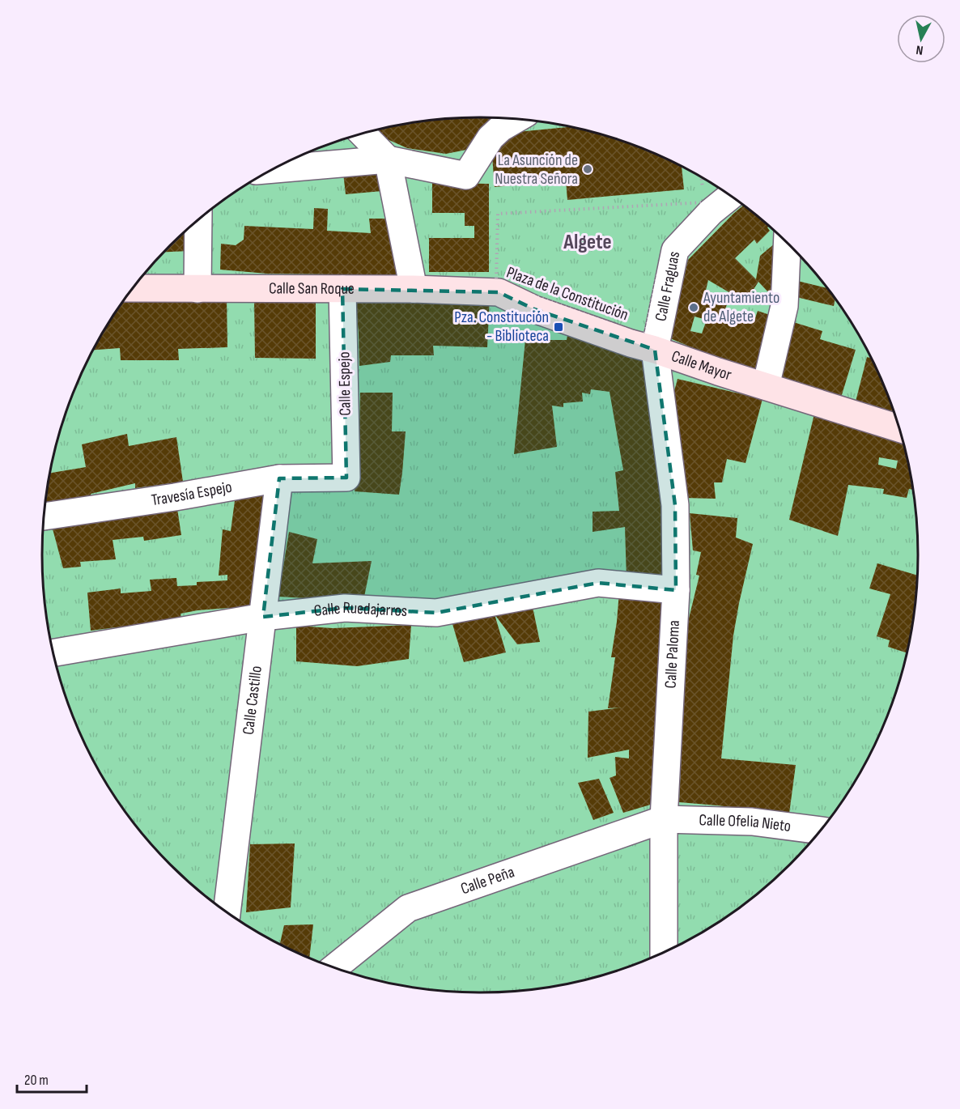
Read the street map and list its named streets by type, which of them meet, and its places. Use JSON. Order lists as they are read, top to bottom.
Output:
{
  "streets": {
    "street": [
      "Calle Fraguas",
      "Calle San Roque",
      "Calle Mayor",
      "Calle Espejo",
      "Travesía Espejo",
      "Calle Ruedajarros",
      "Calle Paloma",
      "Calle Castillo",
      "Calle Ofelia Nieto",
      "Calle Peña"
    ],
    "path": ["Plaza de la Constitución"]
  },
  "crossings": [
    ["Calle Fraguas", "Plaza de la Constitución"],
    ["Calle Fraguas", "Calle Mayor"],
    ["Calle Fraguas", "Calle Paloma"],
    ["Calle San Roque", "Calle Mayor"],
    ["Calle San Roque", "Calle Espejo"],
    ["Plaza de la Constitución", "Calle Mayor"],
    ["Plaza de la Constitución", "Calle Paloma"],
    ["Calle Mayor", "Calle Paloma"],
    ["Calle Espejo", "Travesía Espejo"],
    ["Travesía Espejo", "Calle Castillo"],
    ["Calle Ruedajarros", "Calle Paloma"],
    ["Calle Ruedajarros", "Calle Castillo"],
    ["Calle Paloma", "Calle Ofelia Nieto"],
    ["Calle Paloma", "Calle Peña"],
    ["Calle Ofelia Nieto", "Calle Peña"]
  ],
  "districts": ["Algete"],
  "places": {
    "other": ["La Asunción de Nuestra Señora", "Ayuntamiento de Algete"],
    "transit": ["Pza. Constitución - Biblioteca"]
  },
  "scale_bar": "20 m",
  "north": "bottom"
}
